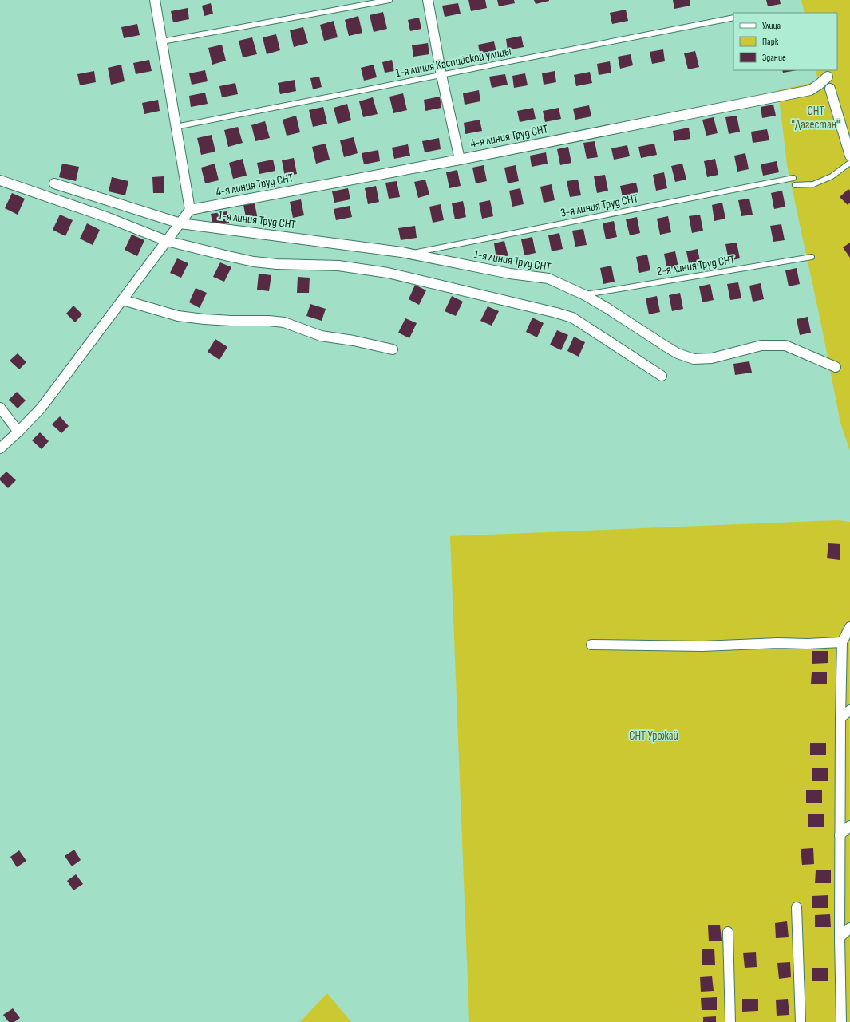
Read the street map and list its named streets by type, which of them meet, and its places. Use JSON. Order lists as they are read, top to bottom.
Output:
{
  "streets": {
    "street": ["4-я линия Труд СНТ", "1-я линия Труд СНТ"],
    "lane": ["1-я линия Каспийской улицы", "3-я линия Труд СНТ", "2-я линия Труд СНТ"]
  },
  "crossings": [
    ["3-я линия Труд СНТ", "1-я линия Труд СНТ"],
    ["1-я линия Труд СНТ", "2-я линия Труд СНТ"]
  ],
  "parks": ["СНТ \"Дагестан\"", "СНТ Урожай"],
  "legend": ["Улица", "Парк", "Здание"]
}
